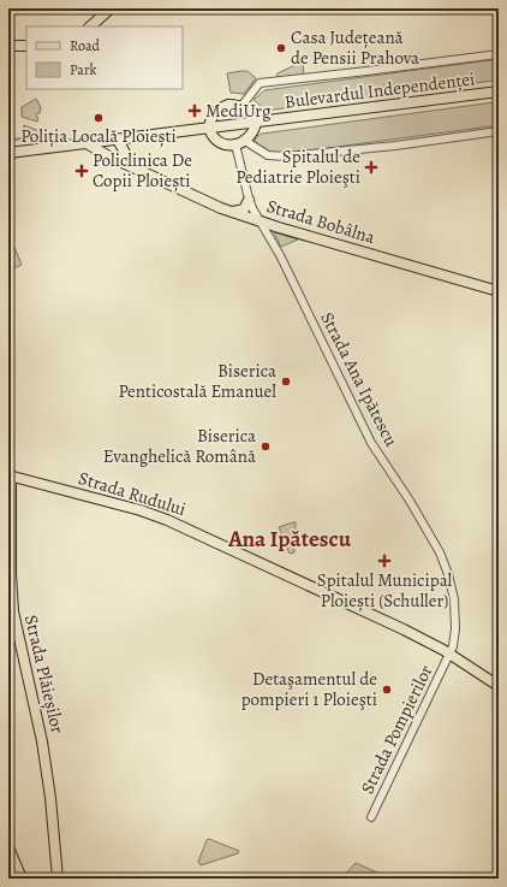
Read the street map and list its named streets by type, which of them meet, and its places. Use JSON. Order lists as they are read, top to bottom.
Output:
{
  "streets": {
    "main road": [
      "Bulevardul Independenței",
      "Strada Bobâlna",
      "Strada Rudului",
      "Strada Plăieșilor"
    ],
    "street": ["Strada Ana Ipătescu", "Strada Pompierilor"]
  },
  "crossings": [
    ["Bulevardul Independenței", "Strada Bobâlna"],
    ["Strada Bobâlna", "Strada Ana Ipătescu"],
    ["Strada Ana Ipătescu", "Strada Rudului"],
    ["Strada Ana Ipătescu", "Strada Pompierilor"],
    ["Strada Rudului", "Strada Plăieșilor"],
    ["Strada Rudului", "Strada Pompierilor"]
  ],
  "districts": ["Ana Ipătescu"],
  "places": {
    "other": [
      "Casa Județeană de Pensii Prahova",
      "Poliția Locală Ploiești",
      "Biserica Penticostală Emanuel",
      "Biserica Evanghelică Română",
      "Detaşamentul de pompieri 1 Ploieşti"
    ],
    "health": [
      "MediUrg",
      "Spitalul de Pediatrie Ploieşti",
      "Policlinica De Copii Ploiești",
      "Spitalul Municipal Ploiești (Schuller)"
    ]
  },
  "legend": ["Road", "Park"]
}
